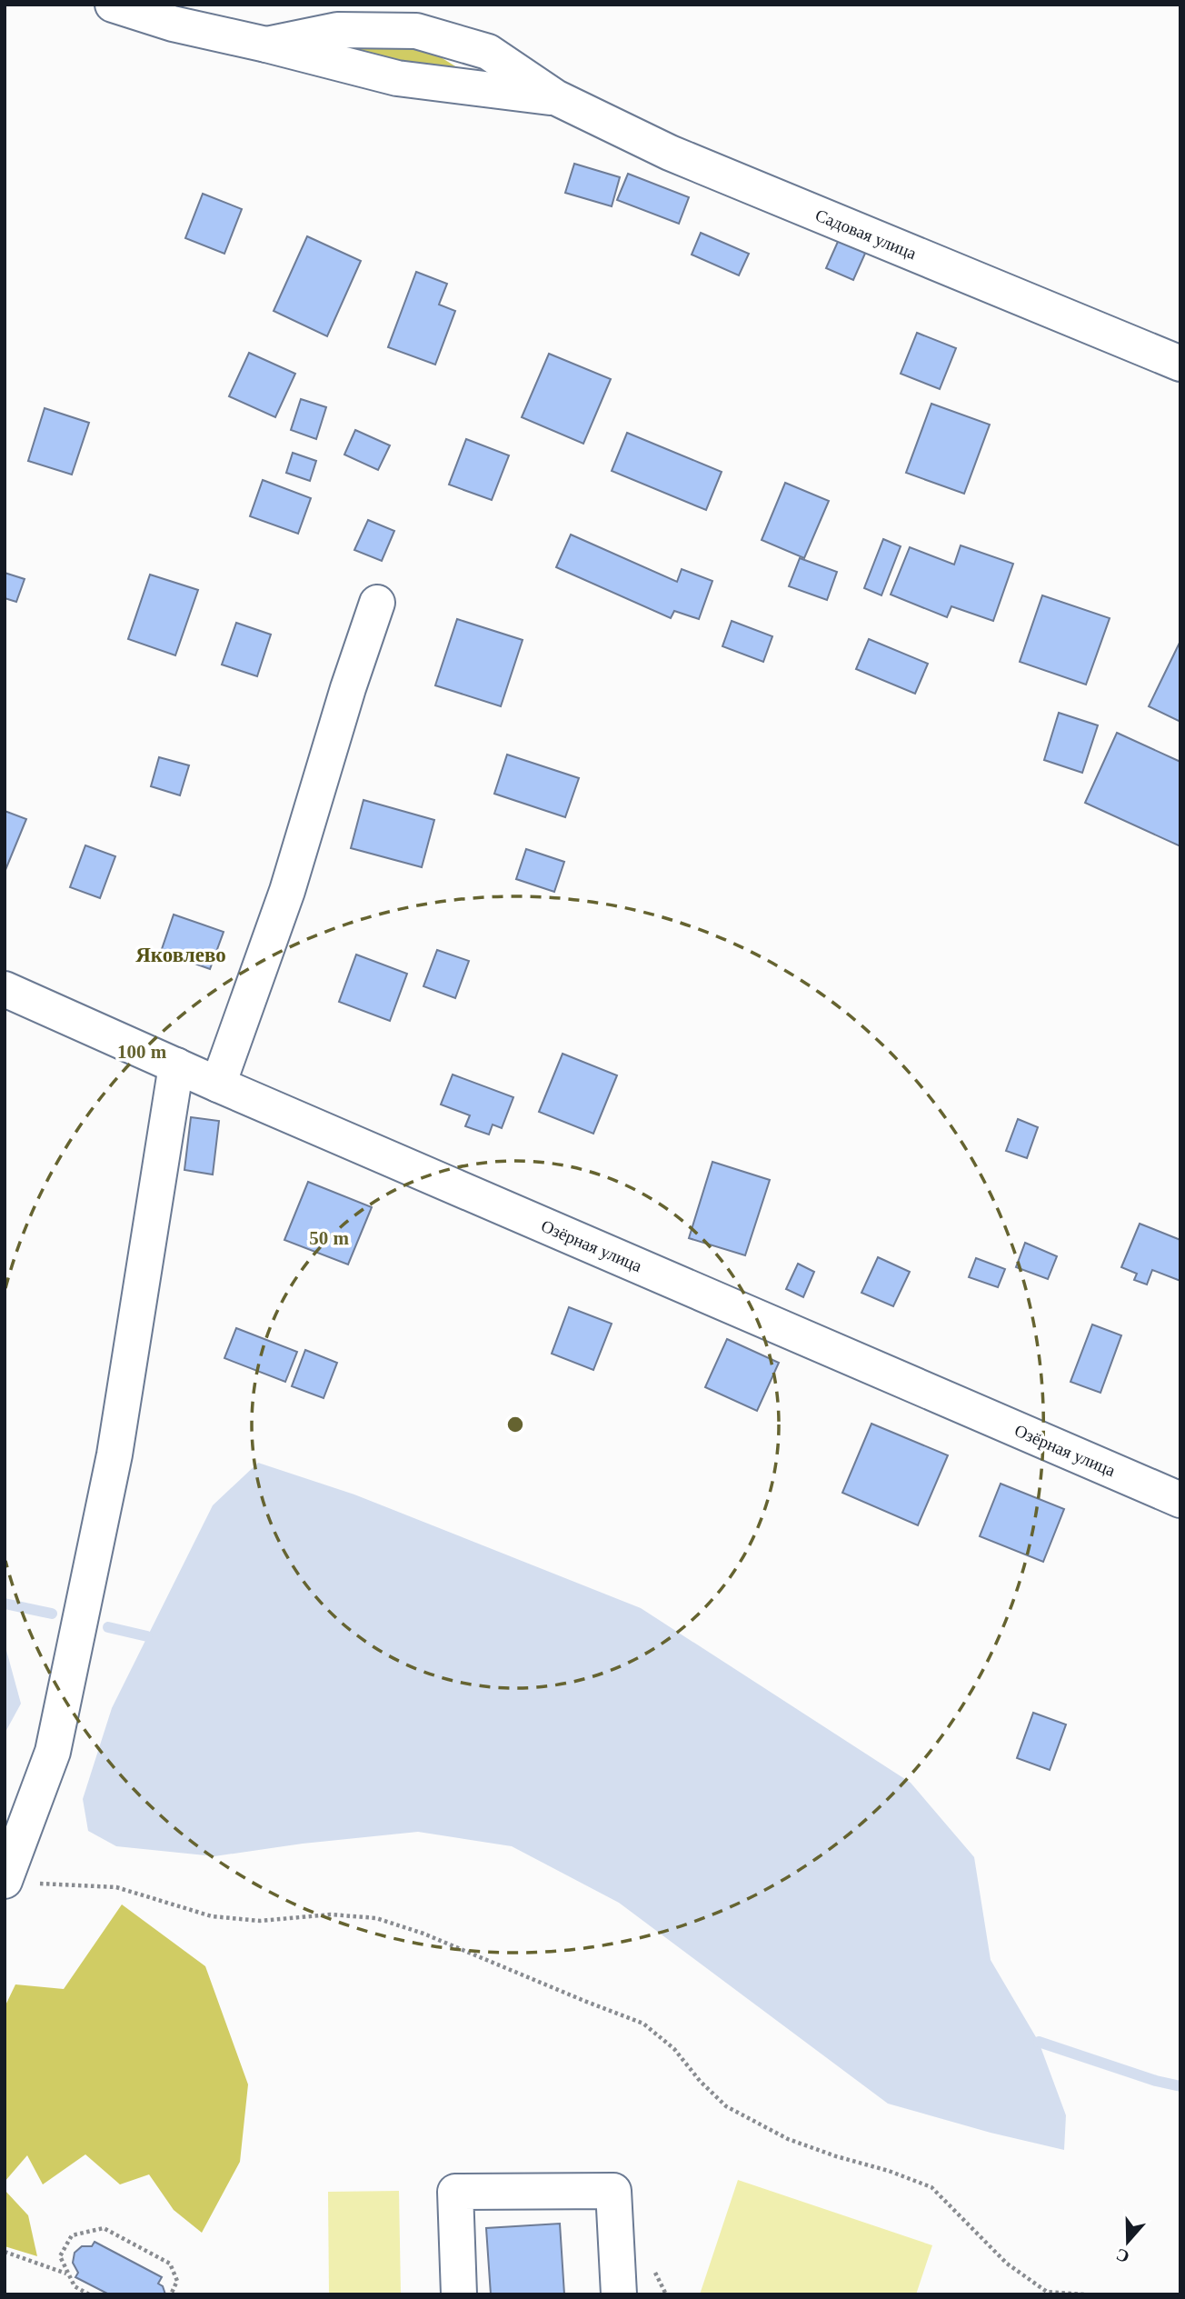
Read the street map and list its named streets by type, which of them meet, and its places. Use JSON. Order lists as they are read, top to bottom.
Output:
{
  "streets": {
    "street": ["Садовая улица", "Озёрная улица"]
  },
  "districts": ["Яковлево"],
  "north": "bottom",
  "rings": ["100 m", "50 m"]
}
